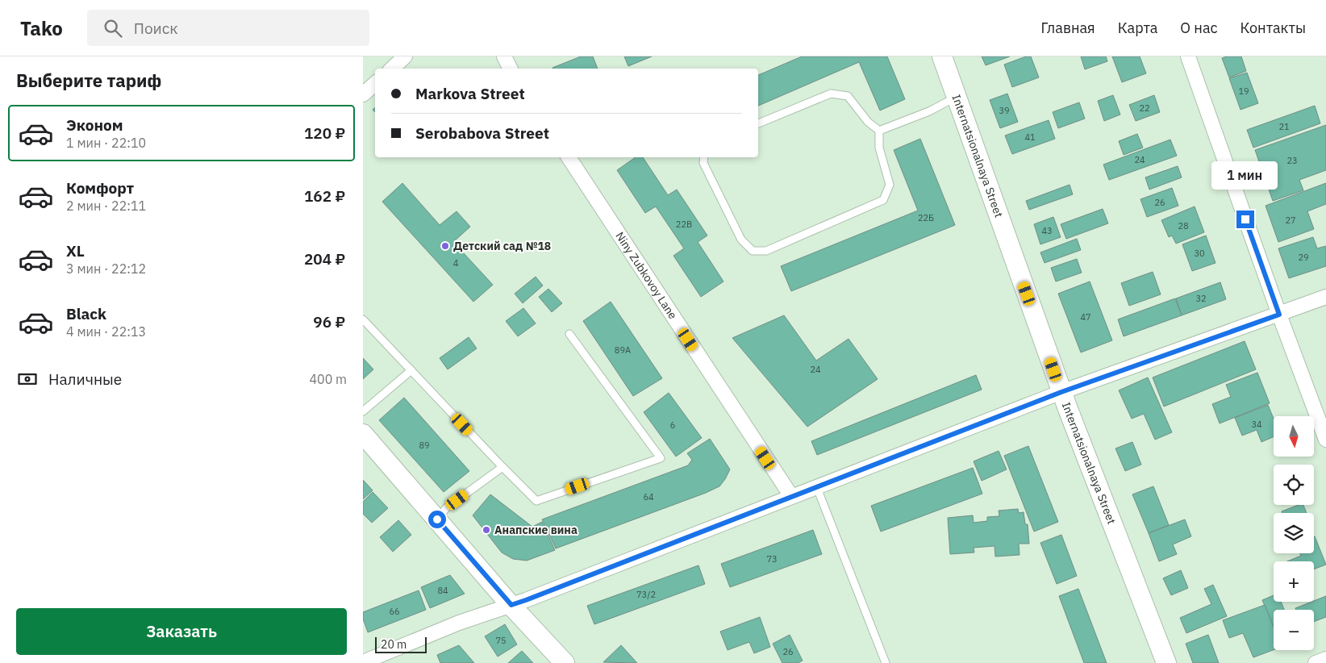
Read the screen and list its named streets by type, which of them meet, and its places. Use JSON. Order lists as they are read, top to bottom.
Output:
{
  "streets": {
    "main road": ["Internatsionalnaya Street"],
    "street": ["Niny Zubkovoy Lane"]
  },
  "places": ["Детский сад №18", "Анапские вина"],
  "house_numbers": [
    "19",
    "22",
    "39",
    "21",
    "41",
    "24",
    "23",
    "26",
    "22Б",
    "27",
    "22В",
    "28",
    "43",
    "30",
    "29",
    "4",
    "32",
    "47",
    "89А",
    "24",
    "34",
    "6",
    "89",
    "64",
    "73",
    "84",
    "73/2",
    "66",
    "75",
    "26"
  ],
  "scale_bar": "20 m",
  "north": "bottom",
  "page": {
    "header": "Tako",
    "search": "Поиск",
    "nav": [
      "Главная",
      "Карта",
      "О нас",
      "Контакты"
    ],
    "heading": "Выберите тариф",
    "banner": ["Markova Street", "Serobabova Street"],
    "list": [
      {
        "name": "Эконом",
        "note": "1 мин · 22:10",
        "value": "120 ₽"
      },
      {
        "name": "Комфорт",
        "note": "2 мин · 22:11",
        "value": "162 ₽"
      },
      {
        "name": "XL",
        "note": "3 мин · 22:12",
        "value": "204 ₽"
      },
      {
        "name": "Black",
        "note": "4 мин · 22:13",
        "value": "96 ₽"
      }
    ],
    "bubble": "1 мин",
    "pay": ["Наличные", "400 m"],
    "map_buttons": ["+", "−"],
    "buttons": "Заказать",
    "scale": "20 m"
  }
}
